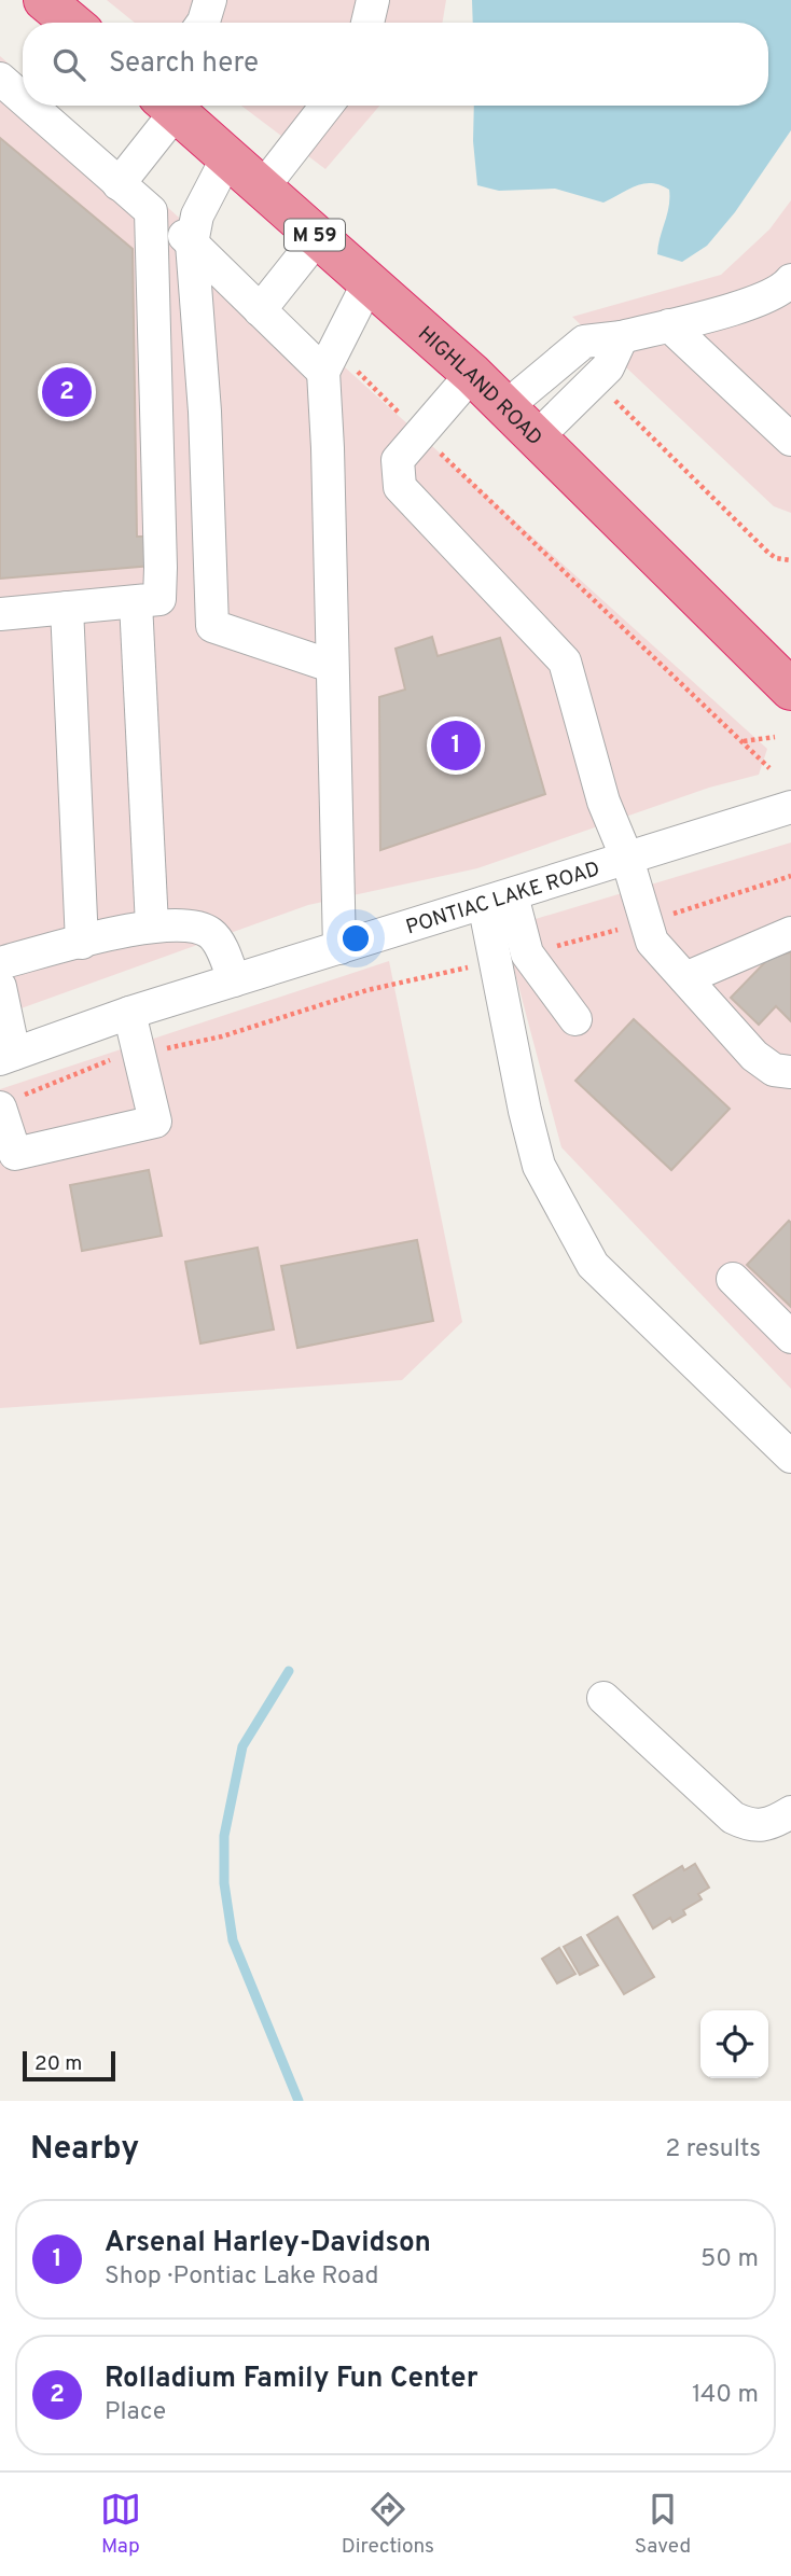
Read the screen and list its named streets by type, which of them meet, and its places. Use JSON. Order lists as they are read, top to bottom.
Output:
{
  "streets": {
    "highway": ["M 59", "HIGHLAND ROAD"],
    "street": ["PONTIAC LAKE ROAD"]
  },
  "scale_bar": "20 m",
  "page": {
    "search": "Search here",
    "pins": ["2", "1"],
    "scale": "20 m",
    "heading": ["Nearby", "2 results"],
    "list": [
      {
        "mark": "1",
        "name": "Arsenal Harley-Davidson",
        "note": "Shop · Pontiac Lake Road",
        "value": "50 m"
      },
      {
        "mark": "2",
        "name": "Rolladium Family Fun Center",
        "note": "Place",
        "value": "140 m"
      }
    ],
    "nav": ["Map", "Directions", "Saved"]
  }
}
